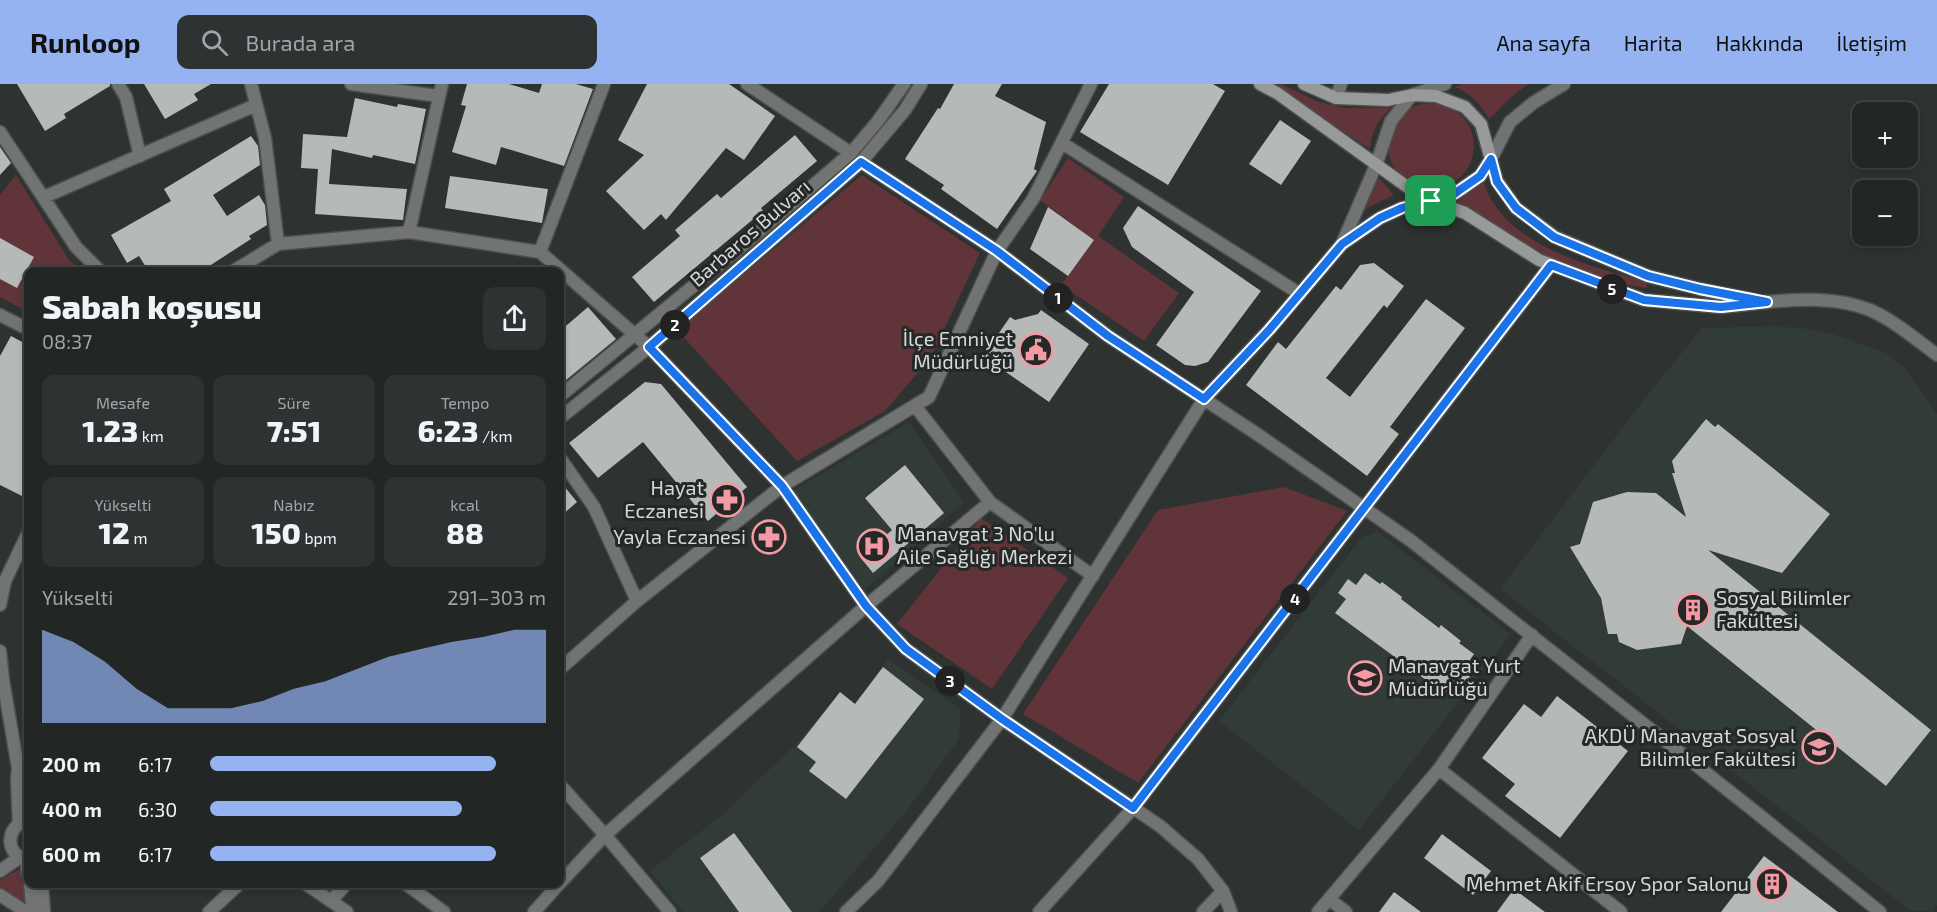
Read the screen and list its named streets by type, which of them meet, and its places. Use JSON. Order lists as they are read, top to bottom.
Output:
{
  "streets": {
    "street": ["Barbaros Bulvarı"]
  },
  "places": {
    "public building": ["İlçe Emniyet Müdürlüğü"],
    "pharmacy": ["Hayat Eczanesi", "Yayla Eczanesi"],
    "hospital": ["Manavgat 3 No'lu Aile Sağlığı Merkezi"],
    "building": ["Sosyal Bilimler Fakültesi", "Mehmet Akif Ersoy Spor Salonu"],
    "school or university": ["Manavgat Yurt Müdürlüğü", "AKDÜ Manavgat Sosyal Bilimler Fakültesi"]
  },
  "page": {
    "header": "Runloop",
    "search": "Burada ara",
    "nav": [
      "Ana sayfa",
      "Harita",
      "Hakkında",
      "İletişim"
    ],
    "map_buttons": ["+", "−"],
    "heading": ["Sabah koşusu", "08:37"],
    "pins": [
      "5",
      "1",
      "2",
      "4",
      "3"
    ],
    "stats": [
      ["Mesafe", "1.23 km"],
      ["Süre", "7:51"],
      ["Tempo", "6:23 /km"],
      ["Yükselti", "12 m"],
      ["Nabız", "150 bpm"],
      ["kcal", "88"]
    ],
    "chart": ["Yükselti", "291–303 m"],
    "list": [
      {
        "name": "200 m",
        "note": "6:17"
      },
      {
        "name": "400 m",
        "note": "6:30"
      },
      {
        "name": "600 m",
        "note": "6:17"
      }
    ]
  }
}
